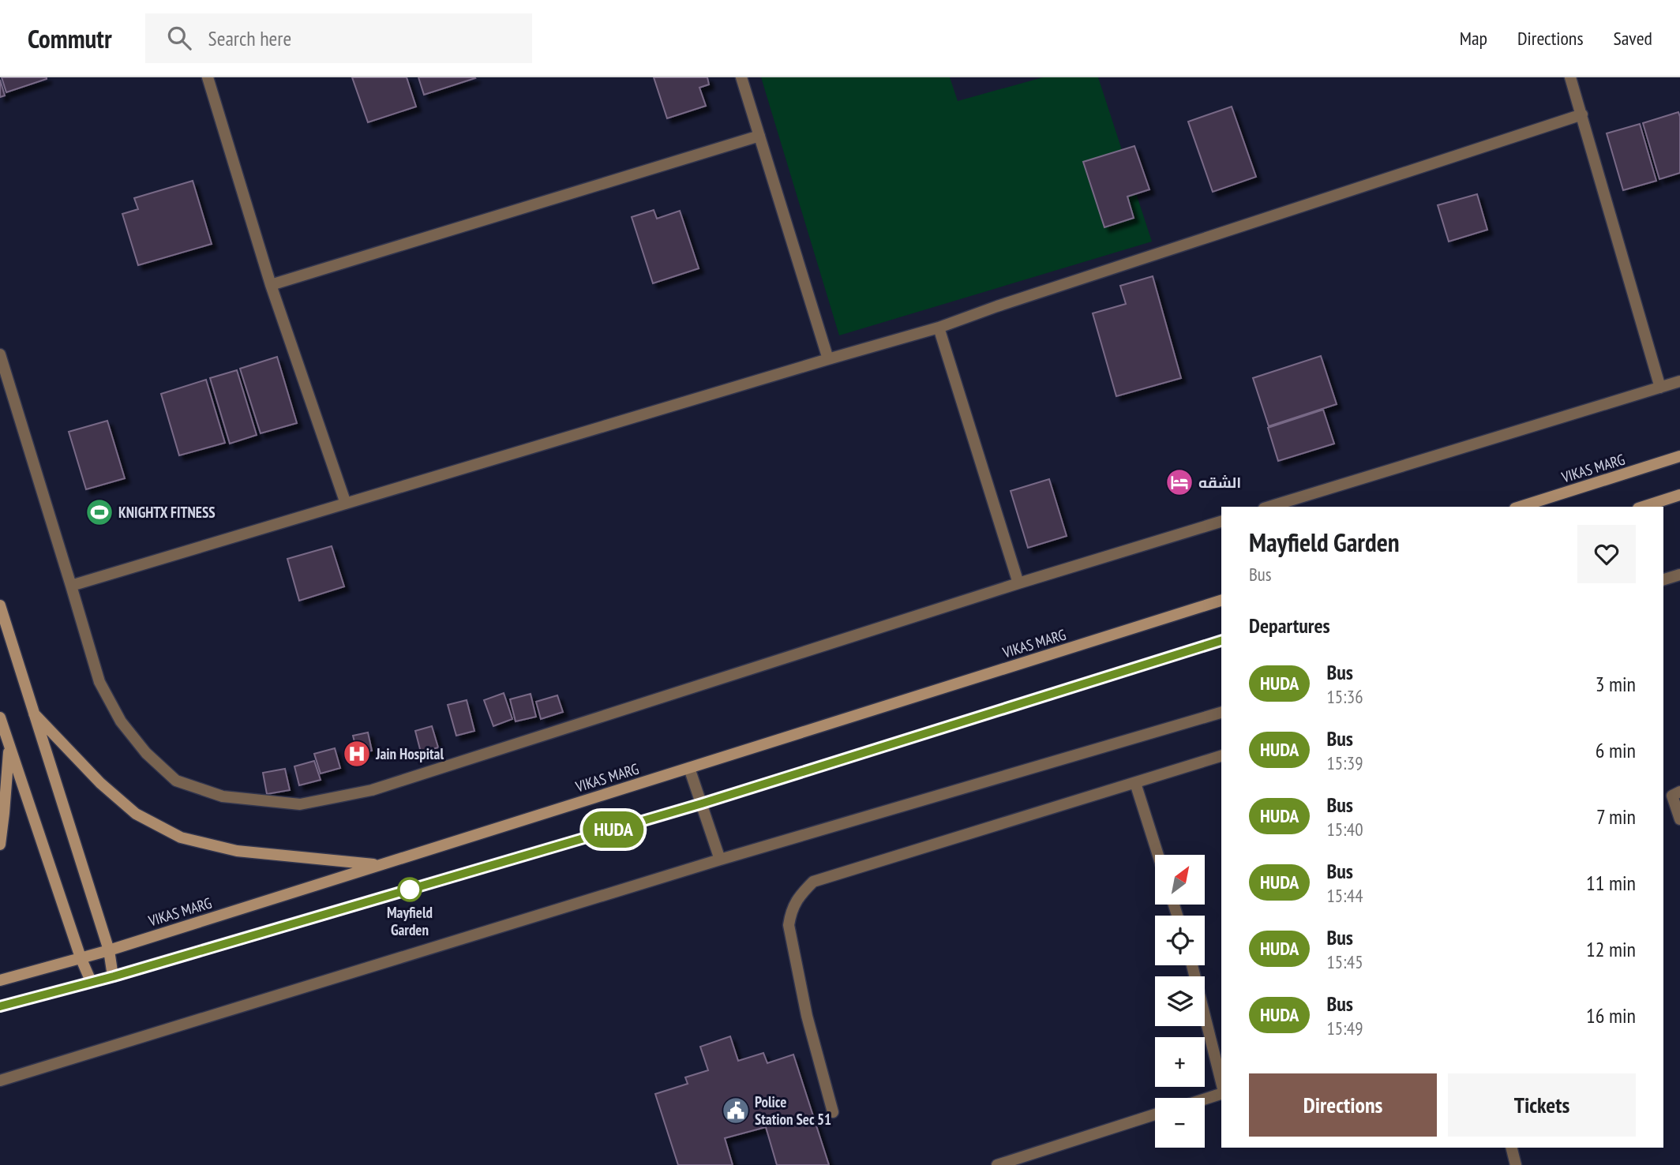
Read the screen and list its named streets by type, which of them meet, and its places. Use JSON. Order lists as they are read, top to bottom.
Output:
{
  "streets": {
    "main road": ["VIKAS MARG"]
  },
  "places": {
    "hotel": ["الشقه"],
    "sports": ["KNIGHTX FITNESS"],
    "hospital": ["Jain Hospital"],
    "other": ["Mayfield Garden"],
    "public building": ["Police Station Sec 51"]
  },
  "lines": ["bus line HUDA"],
  "north": "top right",
  "page": {
    "header": "Commutr",
    "search": "Search here",
    "nav": ["Map", "Directions", "Saved"],
    "on_map": "HUDA",
    "heading": [
      ["Mayfield Garden", "Bus"],
      "Departures"
    ],
    "list": [
      {
        "mark": "HUDA",
        "name": "Bus",
        "note": "15:36",
        "value": "3 min"
      },
      {
        "mark": "HUDA",
        "name": "Bus",
        "note": "15:39",
        "value": "6 min"
      },
      {
        "mark": "HUDA",
        "name": "Bus",
        "note": "15:40",
        "value": "7 min"
      },
      {
        "mark": "HUDA",
        "name": "Bus",
        "note": "15:44",
        "value": "11 min"
      },
      {
        "mark": "HUDA",
        "name": "Bus",
        "note": "15:45",
        "value": "12 min"
      },
      {
        "mark": "HUDA",
        "name": "Bus",
        "note": "15:49",
        "value": "16 min"
      }
    ],
    "map_buttons": ["+", "−"],
    "buttons": ["Directions", "Tickets"]
  }
}
